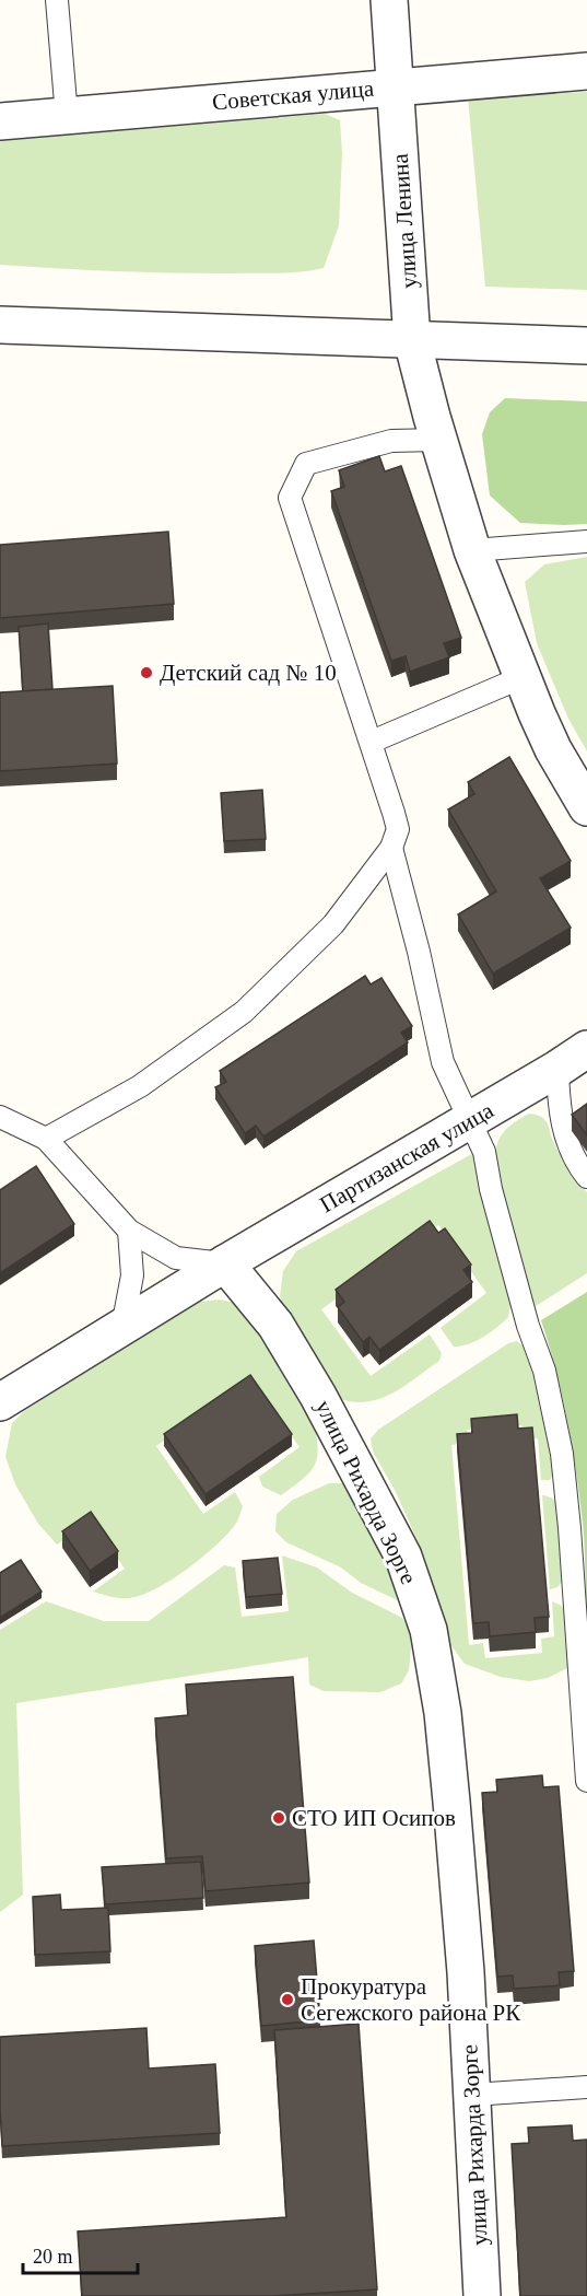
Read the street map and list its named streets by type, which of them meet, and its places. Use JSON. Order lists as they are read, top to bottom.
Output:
{
  "streets": {
    "street": [
      "Советская улица",
      "улица Ленина",
      "Партизанская улица",
      "улица Рихарда Зорге"
    ]
  },
  "crossings": [
    ["Советская улица", "улица Ленина"],
    ["Партизанская улица", "улица Рихарда Зорге"]
  ],
  "places": ["Детский сад № 10", "СТО ИП Осипов", "Прокуратура Сегежского района РК"],
  "scale_bar": "20 m"
}
